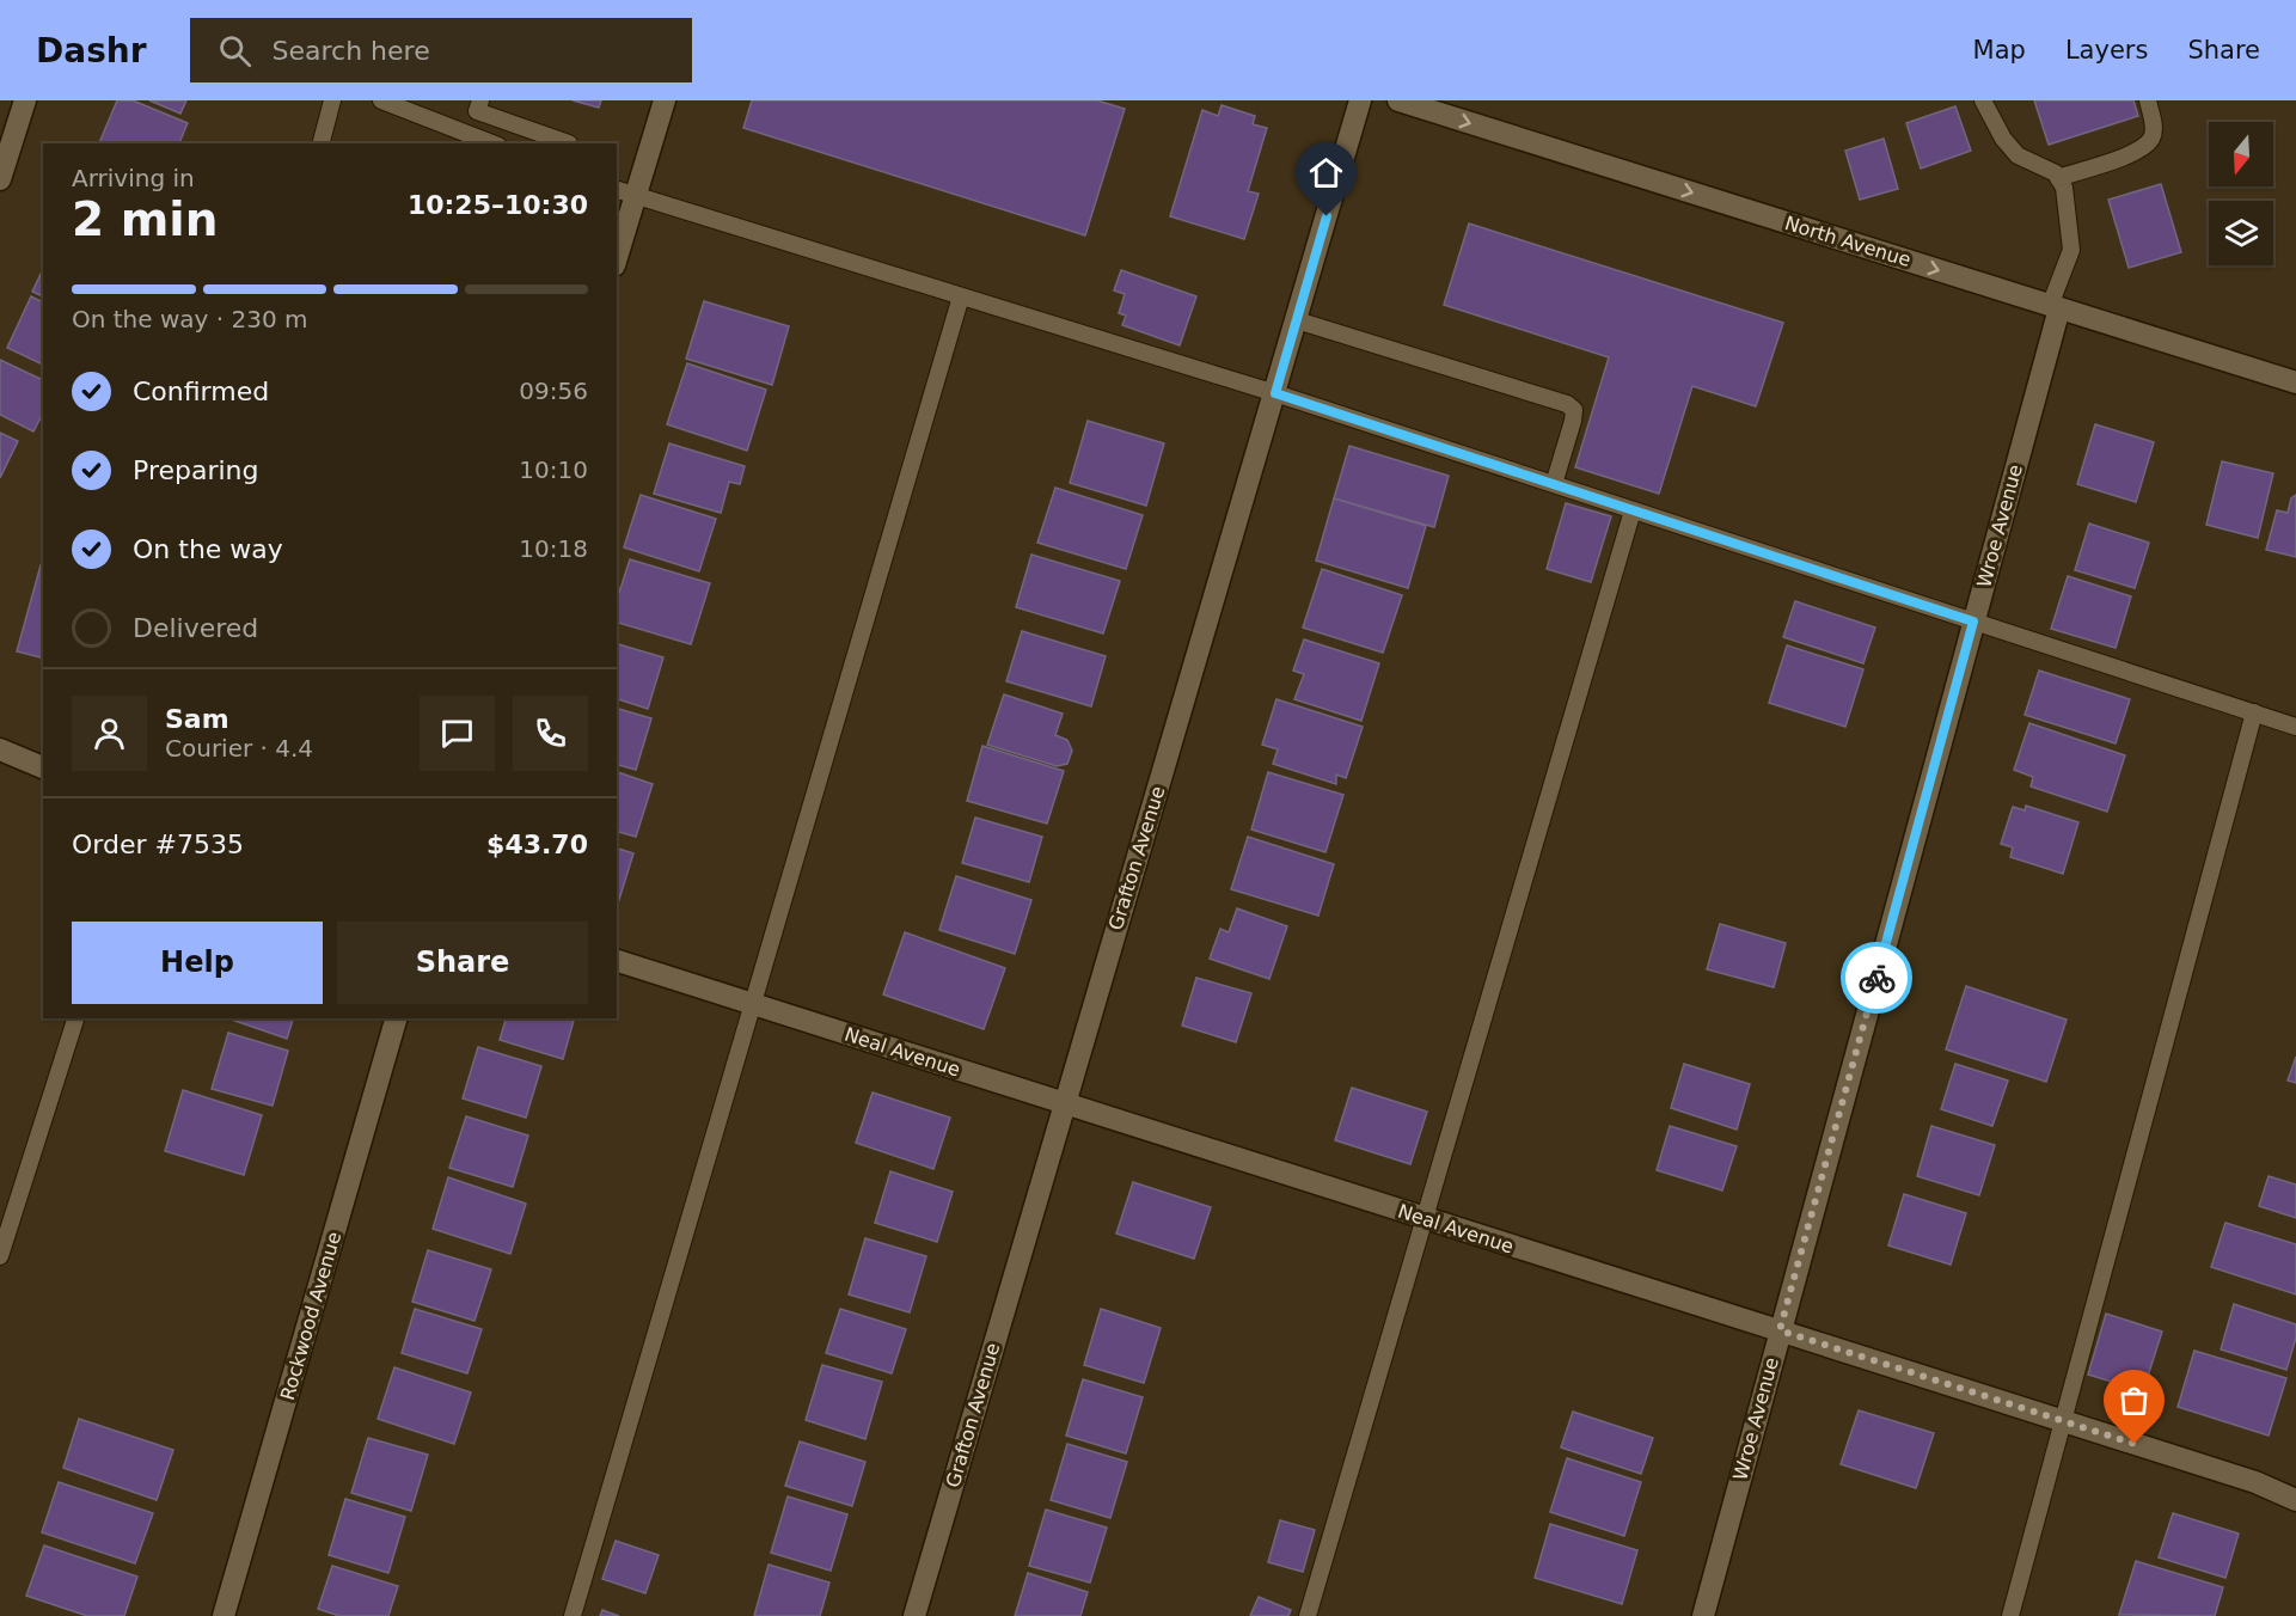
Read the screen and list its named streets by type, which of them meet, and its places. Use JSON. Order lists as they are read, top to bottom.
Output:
{
  "streets": {
    "street": [
      "North Avenue",
      "Wroe Avenue",
      "Grafton Avenue",
      "Neal Avenue",
      "Rockwood Avenue"
    ]
  },
  "crossings": [
    ["North Avenue", "Wroe Avenue"],
    ["Wroe Avenue", "Neal Avenue"],
    ["Grafton Avenue", "Neal Avenue"]
  ],
  "one_way": ["North Avenue"],
  "north": "bottom",
  "page": {
    "header": "Dashr",
    "search": "Search here",
    "nav": ["Map", "Layers", "Share"],
    "heading": ["2 min", "Arriving in", "10:25–10:30"],
    "panel": [
      "Sam",
      "Courier · 4.4",
      "Order #7535",
      "$43.70"
    ],
    "bar": "On the way · 230 m",
    "list": [
      ["Confirmed", "09:56"],
      ["Preparing", "10:10"],
      ["On the way", "10:18"],
      "Delivered"
    ],
    "buttons": ["Help", "Share"]
  }
}
